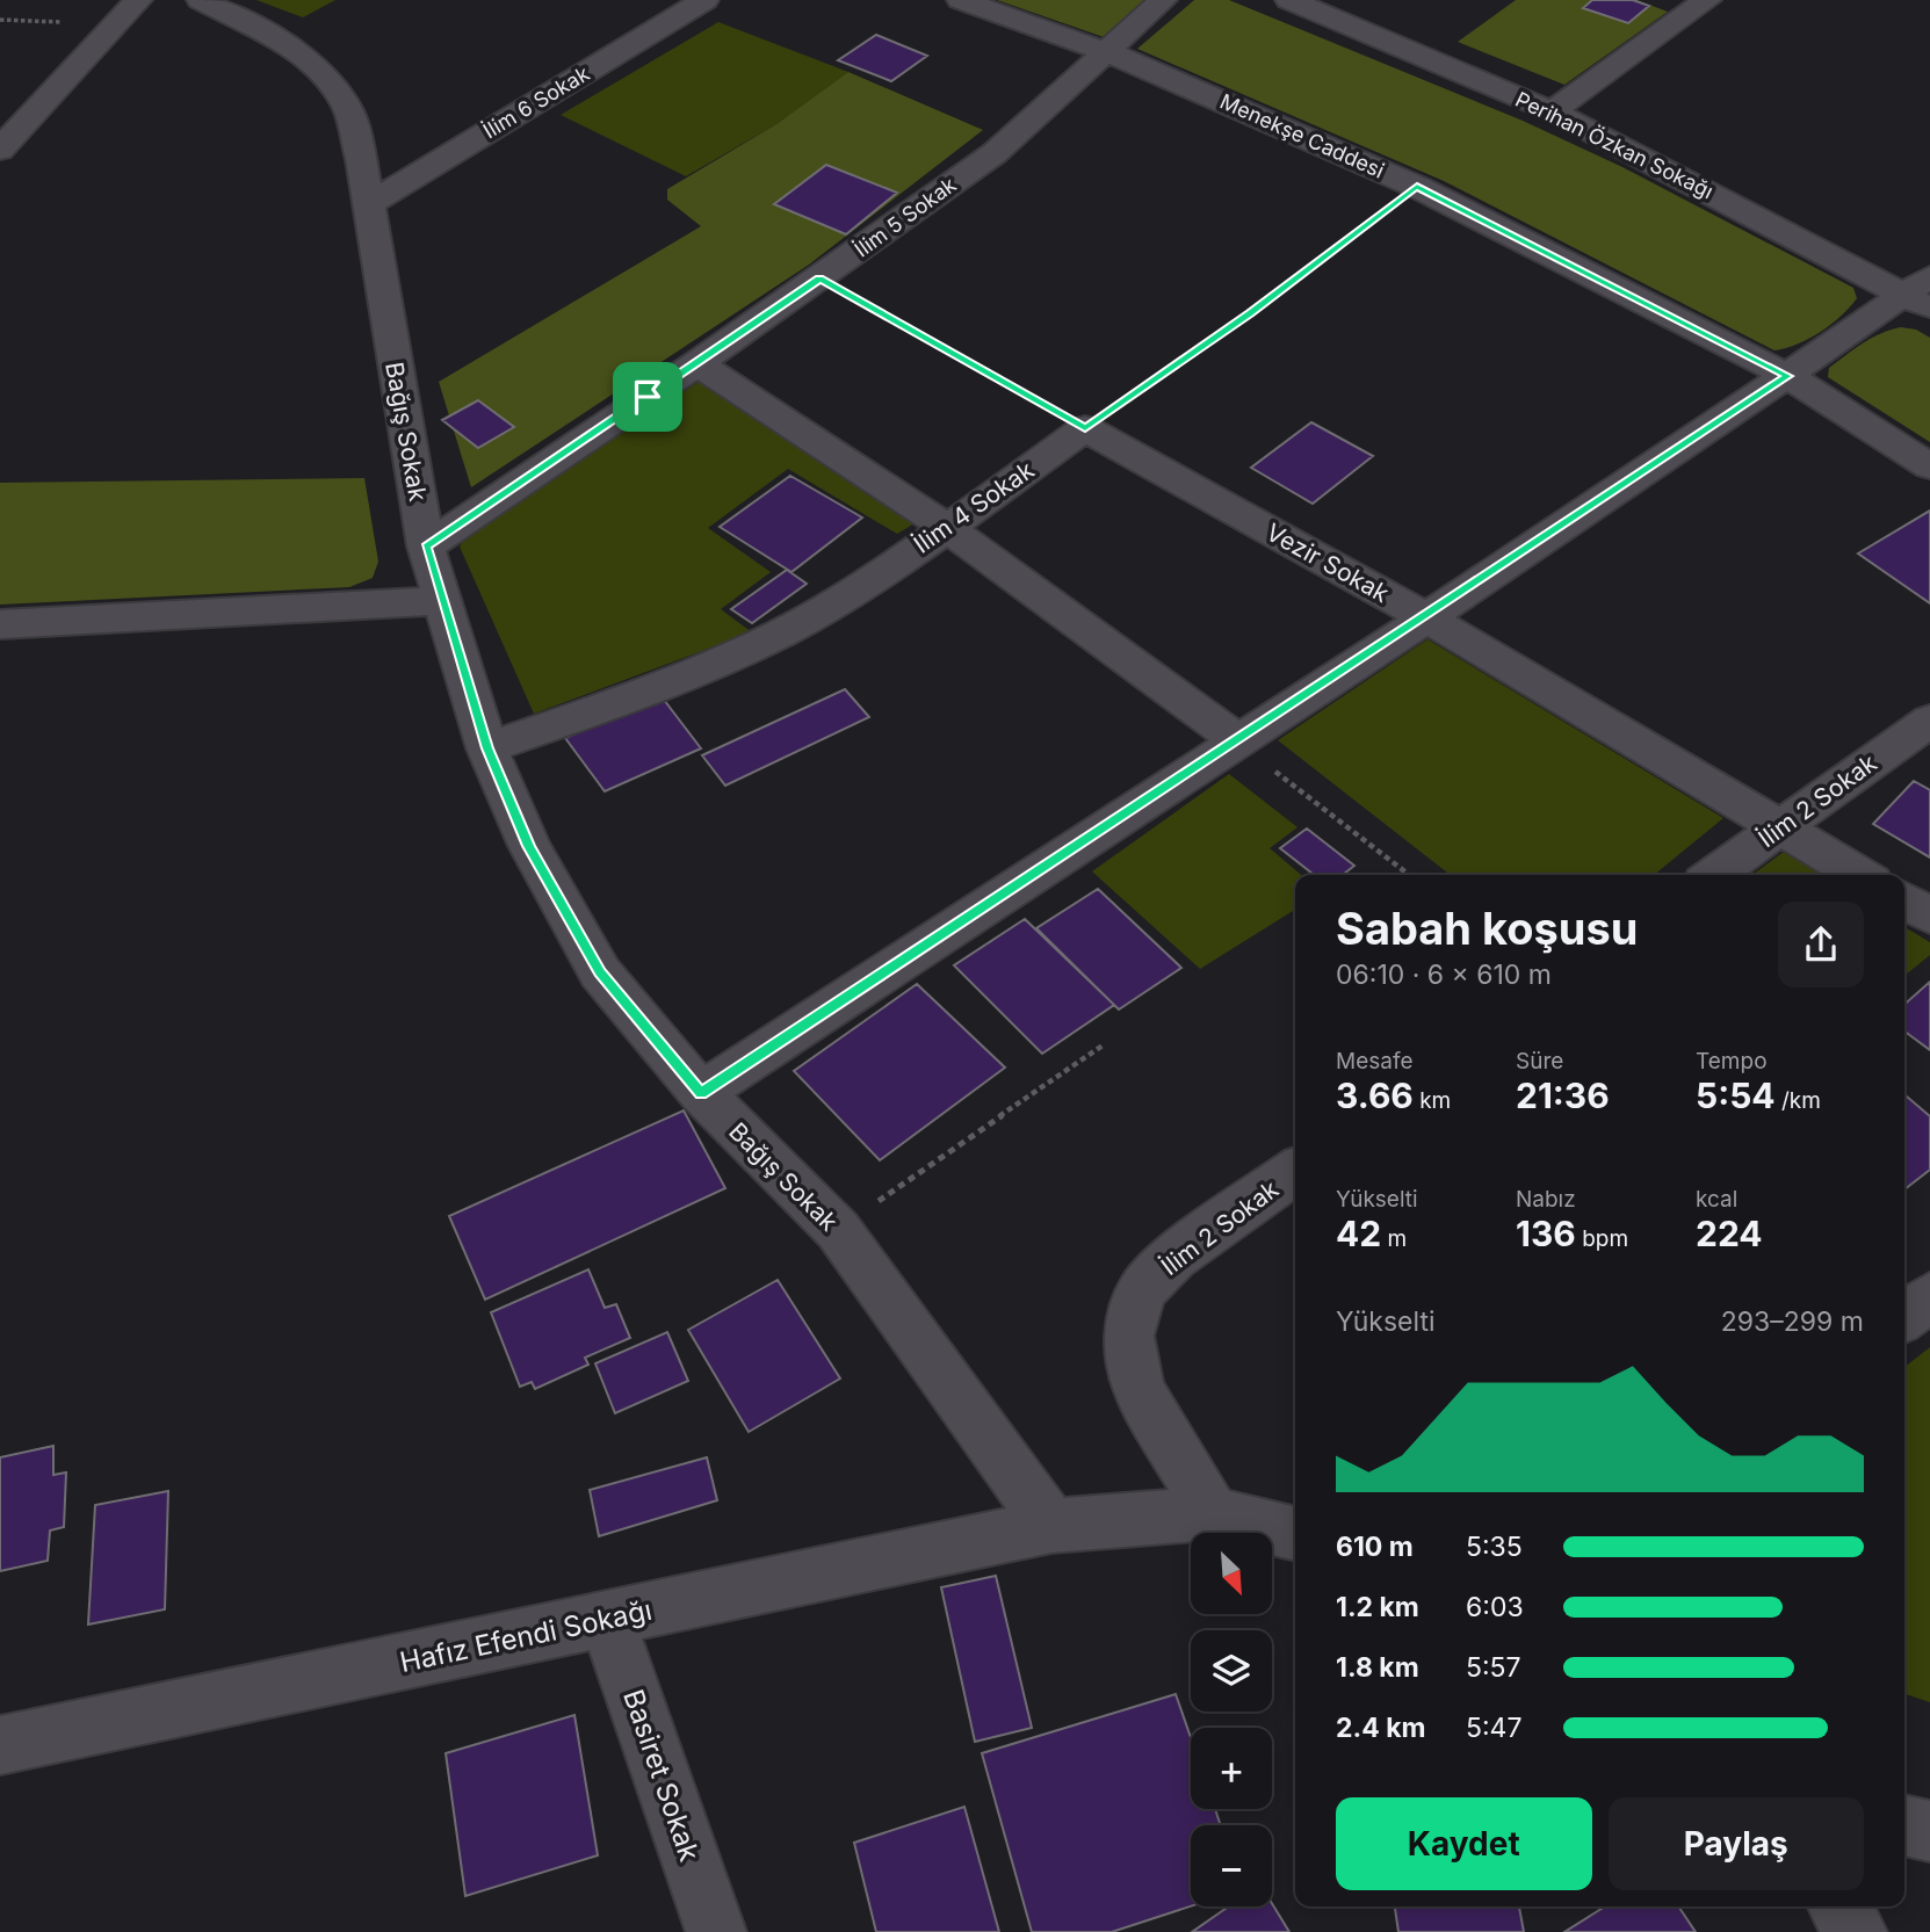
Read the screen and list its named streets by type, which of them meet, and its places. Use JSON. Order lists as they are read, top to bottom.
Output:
{
  "streets": {
    "street": [
      "İlim 6 Sokak",
      "Menekşe Caddesi",
      "Perihan Özkan Sokağı",
      "İlim 5 Sokak",
      "Bağış Sokak",
      "İlim 4 Sokak",
      "Vezir Sokak",
      "İlim 2 Sokak",
      "Hafız Efendi Sokağı",
      "Basiret Sokak"
    ]
  },
  "crossings": [
    ["İlim 6 Sokak", "Bağış Sokak"],
    ["Menekşe Caddesi", "İlim 5 Sokak"],
    ["İlim 5 Sokak", "Bağış Sokak"],
    ["Bağış Sokak", "İlim 4 Sokak"],
    ["Bağış Sokak", "Hafız Efendi Sokağı"],
    ["İlim 4 Sokak", "Vezir Sokak"],
    ["Vezir Sokak", "İlim 2 Sokak"],
    ["İlim 2 Sokak", "Hafız Efendi Sokağı"],
    ["Hafız Efendi Sokağı", "Basiret Sokak"]
  ],
  "north": "bottom right",
  "page": {
    "heading": ["Sabah koşusu", "06:10 · 6 × 610 m"],
    "stats": [
      ["Mesafe", "3.66 km"],
      ["Süre", "21:36"],
      ["Tempo", "5:54 /km"],
      ["Yükselti", "42 m"],
      ["Nabız", "136 bpm"],
      ["kcal", "224"]
    ],
    "chart": ["Yükselti", "293–299 m"],
    "list": [
      {
        "name": "610 m",
        "note": "5:35"
      },
      {
        "name": "1.2 km",
        "note": "6:03"
      },
      {
        "name": "1.8 km",
        "note": "5:57"
      },
      {
        "name": "2.4 km",
        "note": "5:47"
      }
    ],
    "map_buttons": ["+", "−"],
    "buttons": ["Kaydet", "Paylaş"]
  }
}
